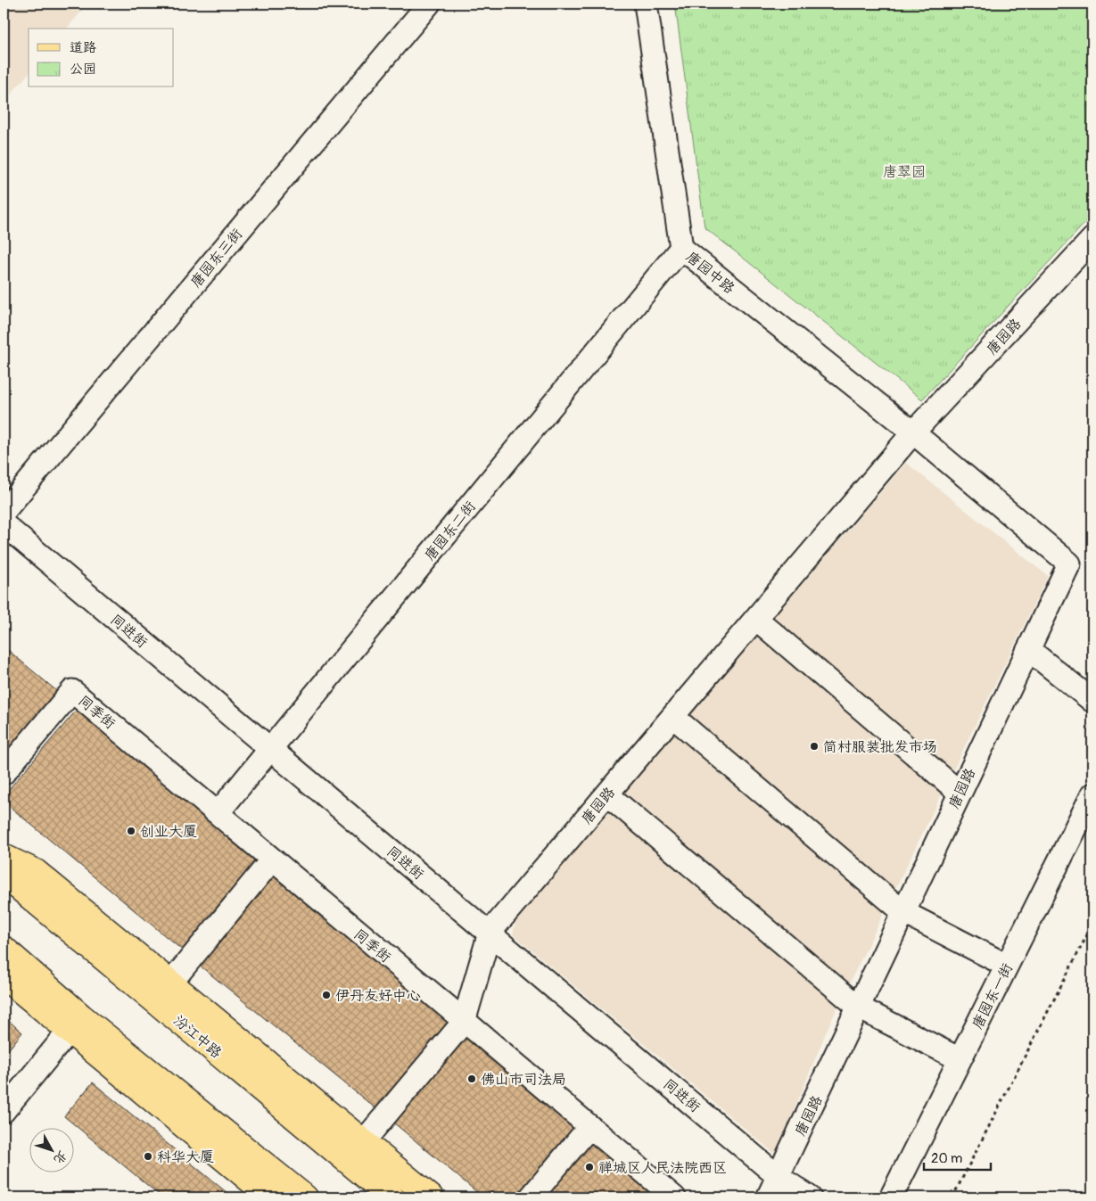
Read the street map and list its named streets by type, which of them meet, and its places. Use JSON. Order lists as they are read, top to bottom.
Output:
{
  "streets": {
    "main road": ["汾江中路"],
    "street": [
      "唐园东三街",
      "唐园中路",
      "唐园路",
      "唐园东二街",
      "同进街",
      "同季街",
      "唐园东一街"
    ]
  },
  "crossings": [
    ["唐园中路", "唐园路"],
    ["唐园中路", "唐园东二街"],
    ["唐园路", "同进街"],
    ["唐园东二街", "同进街"],
    ["唐园东二街", "同季街"]
  ],
  "parks": ["唐翠园"],
  "places": [
    "简村服装批发市场",
    "创业大厦",
    "伊丹友好中心",
    "佛山市司法局",
    "科华大厦",
    "禅城区人民法院西区"
  ],
  "legend": ["道路", "公园"],
  "scale_bar": "20 m",
  "north": "bottom right"
}
